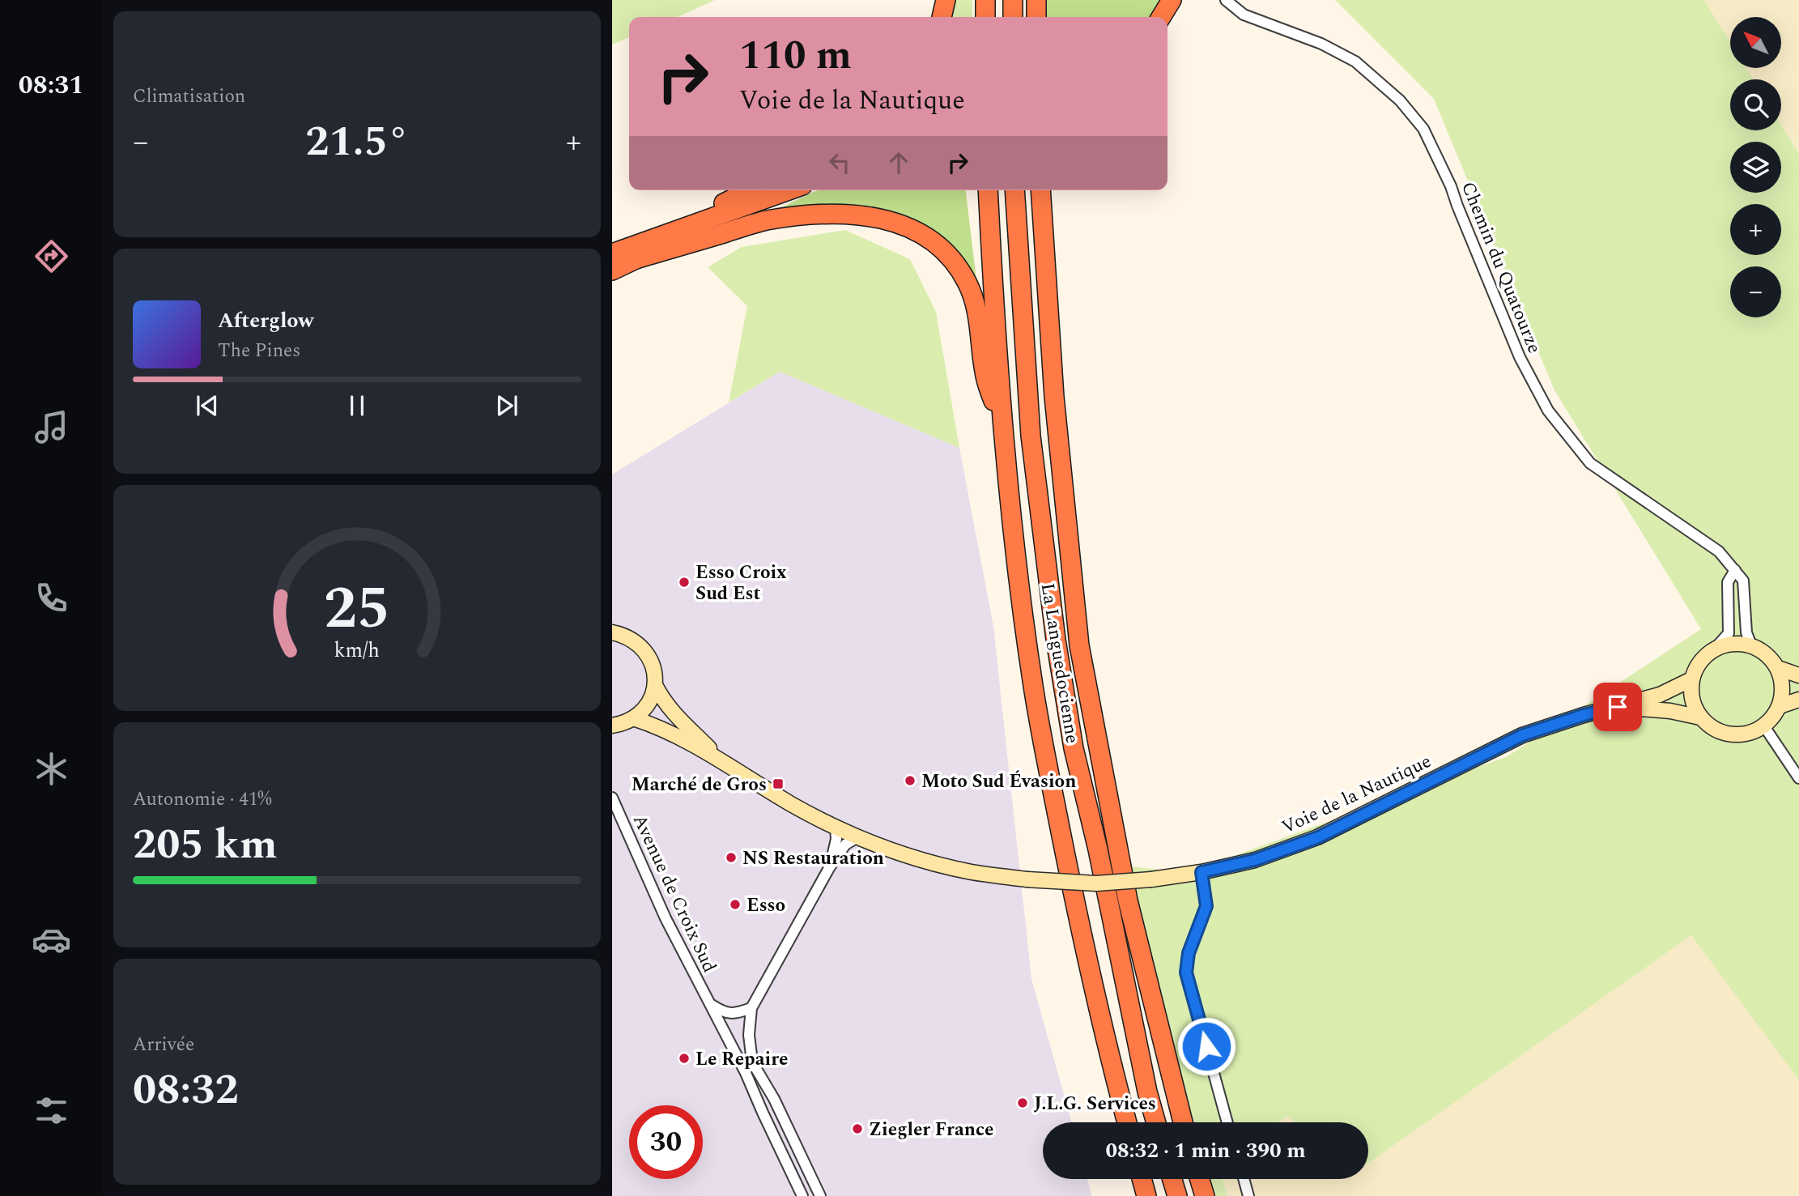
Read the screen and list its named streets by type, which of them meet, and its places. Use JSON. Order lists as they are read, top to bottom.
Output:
{
  "streets": {
    "highway": ["La Languedocienne"],
    "street": ["Chemin du Quatourze", "Voie de la Nautique", "Avenue de Croix Sud"]
  },
  "crossings": [
    ["Chemin du Quatourze", "Voie de la Nautique"]
  ],
  "places": {
    "other": [
      "Esso Croix Sud Est",
      "Moto Sud Évasion",
      "NS Restauration",
      "Esso",
      "Le Repaire",
      "J.L.G. Services",
      "Ziegler France"
    ],
    "transit": ["Marché de Gros"]
  },
  "north": "top left",
  "page": {
    "tabs": "08:31",
    "tile": [
      "Climatisation",
      ["Autonomie · 41%", "205 km"],
      ["Arrivée", "08:32"]
    ],
    "map_buttons": ["+", "−"],
    "turn": ["110 m", "Voie de la Nautique"],
    "heat": ["−", "21.5°", "+"],
    "song": ["Afterglow", "The Pines"],
    "limit": "30",
    "trip": "08:32 · 1 min · 390 m",
    "gauge": ["25", "km/h"]
  }
}
